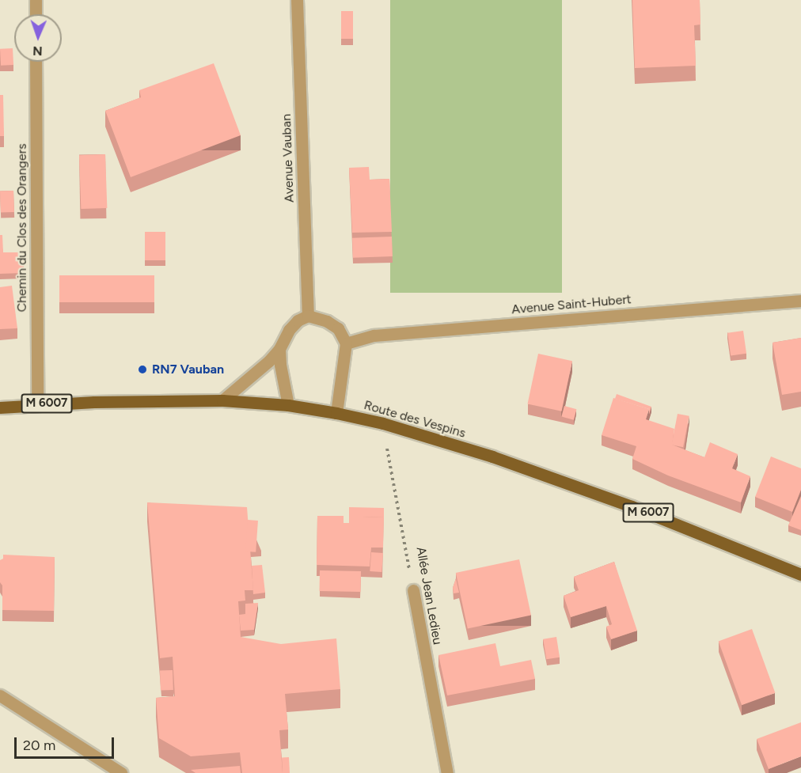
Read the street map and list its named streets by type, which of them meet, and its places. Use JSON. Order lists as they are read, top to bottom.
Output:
{
  "streets": {
    "main road": ["M 6007", "Route des Vespins"],
    "street": [
      "Avenue Vauban",
      "Chemin du Clos des Orangers",
      "Avenue Saint-Hubert",
      "Allée Jean Ledieu"
    ]
  },
  "crossings": [
    ["Chemin du Clos des Orangers", "Route des Vespins"],
    ["Route des Vespins", "Allée Jean Ledieu"]
  ],
  "places": ["RN7 Vauban"],
  "scale_bar": "20 m",
  "north": "bottom"
}
